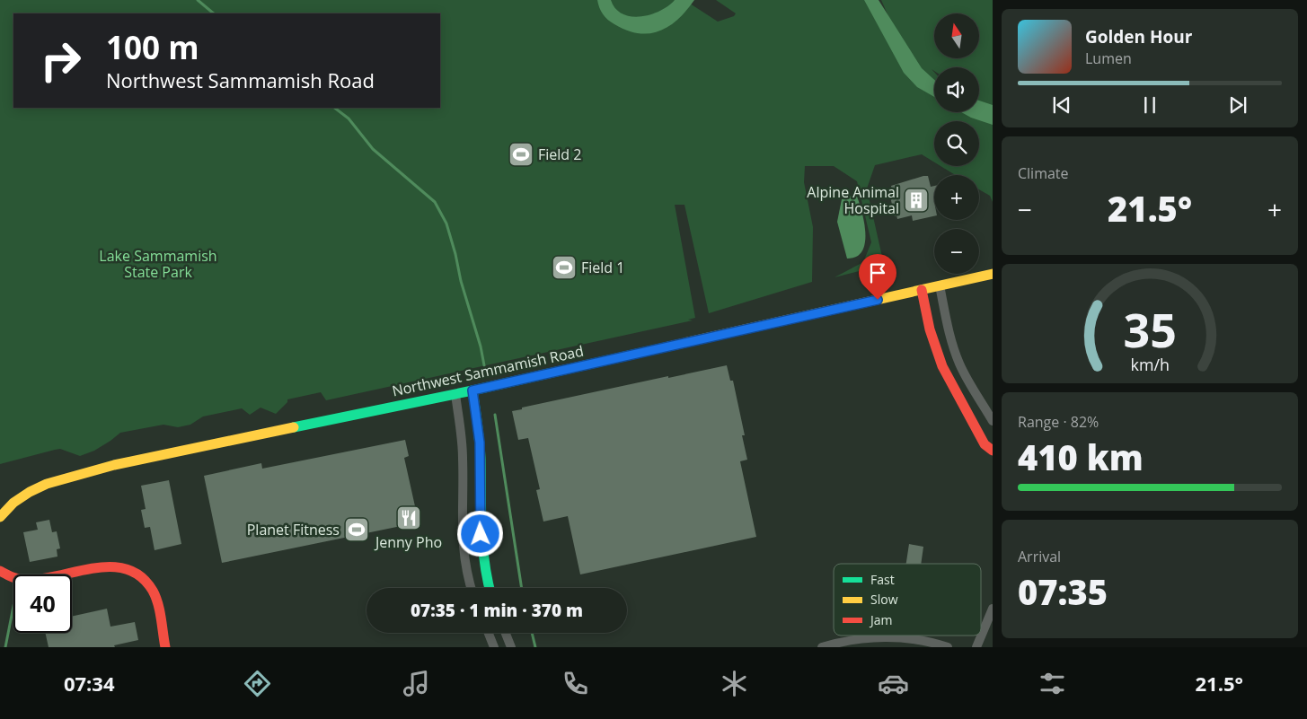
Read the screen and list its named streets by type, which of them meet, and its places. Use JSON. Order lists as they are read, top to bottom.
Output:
{
  "streets": {
    "main road": ["Northwest Sammamish Road"]
  },
  "parks": ["Lake Sammamish State Park"],
  "places": {
    "sports": ["Field 2", "Field 1", "Planet Fitness"],
    "building": ["Alpine Animal Hospital"],
    "restaurant": ["Jenny Pho"]
  },
  "legend": ["Fast", "Slow", "Jam"],
  "north": "top",
  "page": {
    "map_buttons": ["+", "−"],
    "turn": ["100 m", "Northwest Sammamish Road"],
    "song": ["Golden Hour", "Lumen"],
    "tile": [
      "Climate",
      ["Range · 82%", "410 km"],
      ["Arrival", "07:35"]
    ],
    "heat": ["−", "21.5°", "+"],
    "limit": "40",
    "trip": "07:35 · 1 min · 370 m",
    "tabs": ["07:34", "21.5°"],
    "gauge": ["35", "km/h"]
  }
}
